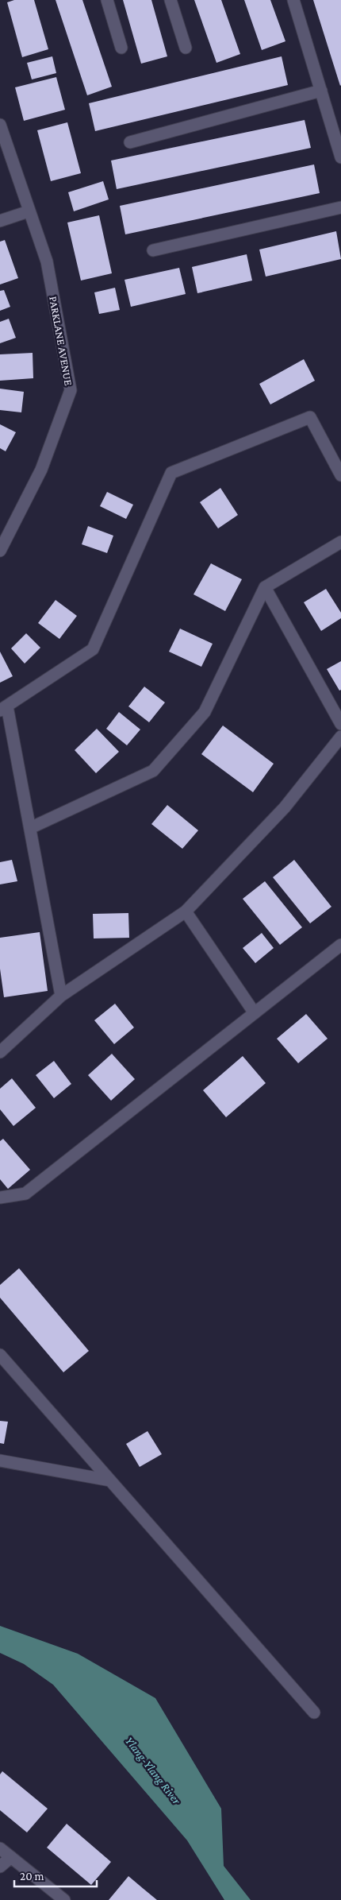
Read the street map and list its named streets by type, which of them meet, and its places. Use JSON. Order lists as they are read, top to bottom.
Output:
{
  "streets": {
    "street": ["PARKLANE AVENUE"]
  },
  "water": ["Ylang-Ylang River"],
  "scale_bar": "20 m"
}
